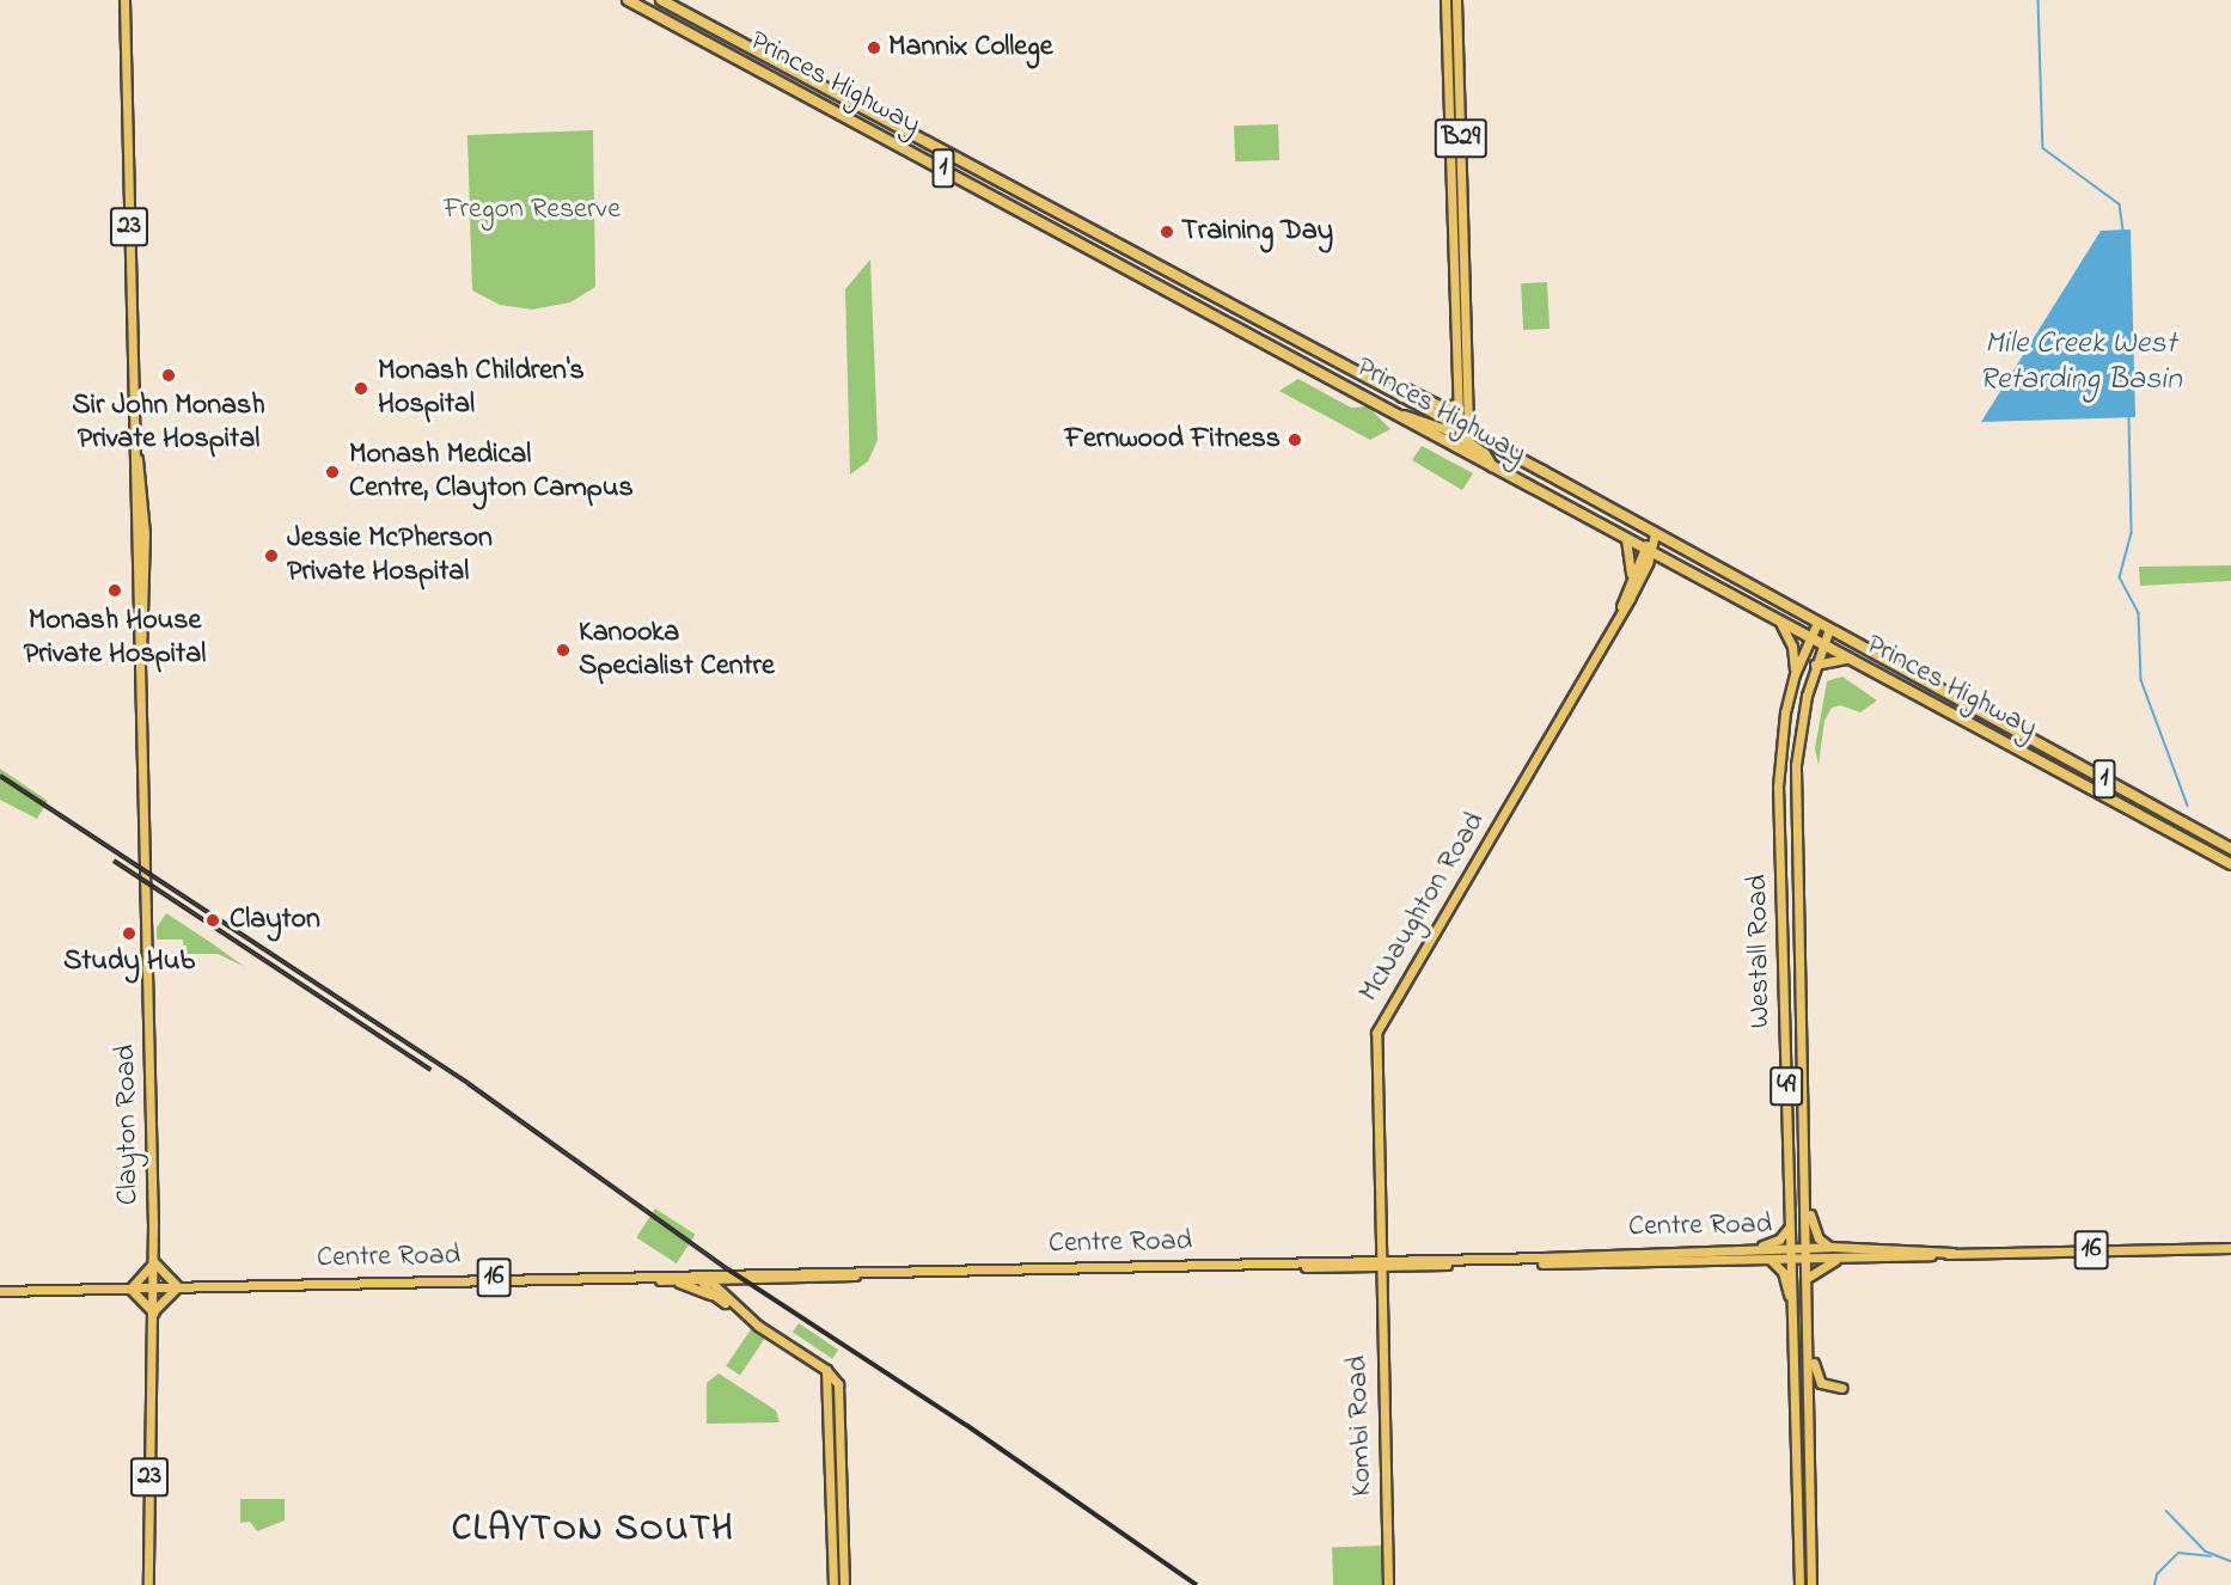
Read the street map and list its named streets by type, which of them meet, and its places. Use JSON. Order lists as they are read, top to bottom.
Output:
{
  "streets": {
    "highway": ["Princes Highway", "1"],
    "main road": [
      "B29",
      "23",
      "McNaughton Road",
      "Westall Road",
      "49",
      "Clayton Road",
      "Centre Road",
      "16",
      "Kombi Road"
    ]
  },
  "crossings": [
    ["Princes Highway", "B29"],
    ["Princes Highway", "McNaughton Road"],
    ["Princes Highway", "Westall Road"],
    ["McNaughton Road", "Centre Road"],
    ["McNaughton Road", "Kombi Road"],
    ["Westall Road", "Centre Road"],
    ["Clayton Road", "Centre Road"],
    ["Centre Road", "Kombi Road"]
  ],
  "districts": ["CLAYTON SOUTH"],
  "water": ["Mile Creek West Retarding Basin"],
  "parks": ["Fregon Reserve"],
  "places": [
    "Mannix College",
    "Training Day",
    "Sir John Monash Private Hospital",
    "Monash Children's Hospital",
    "Fernwood Fitness",
    "Monash Medical Centre, Clayton Campus",
    "Jessie McPherson Private Hospital",
    "Monash House Private Hospital",
    "Kanooka Specialist Centre",
    "Clayton",
    "Study Hub"
  ]
}
